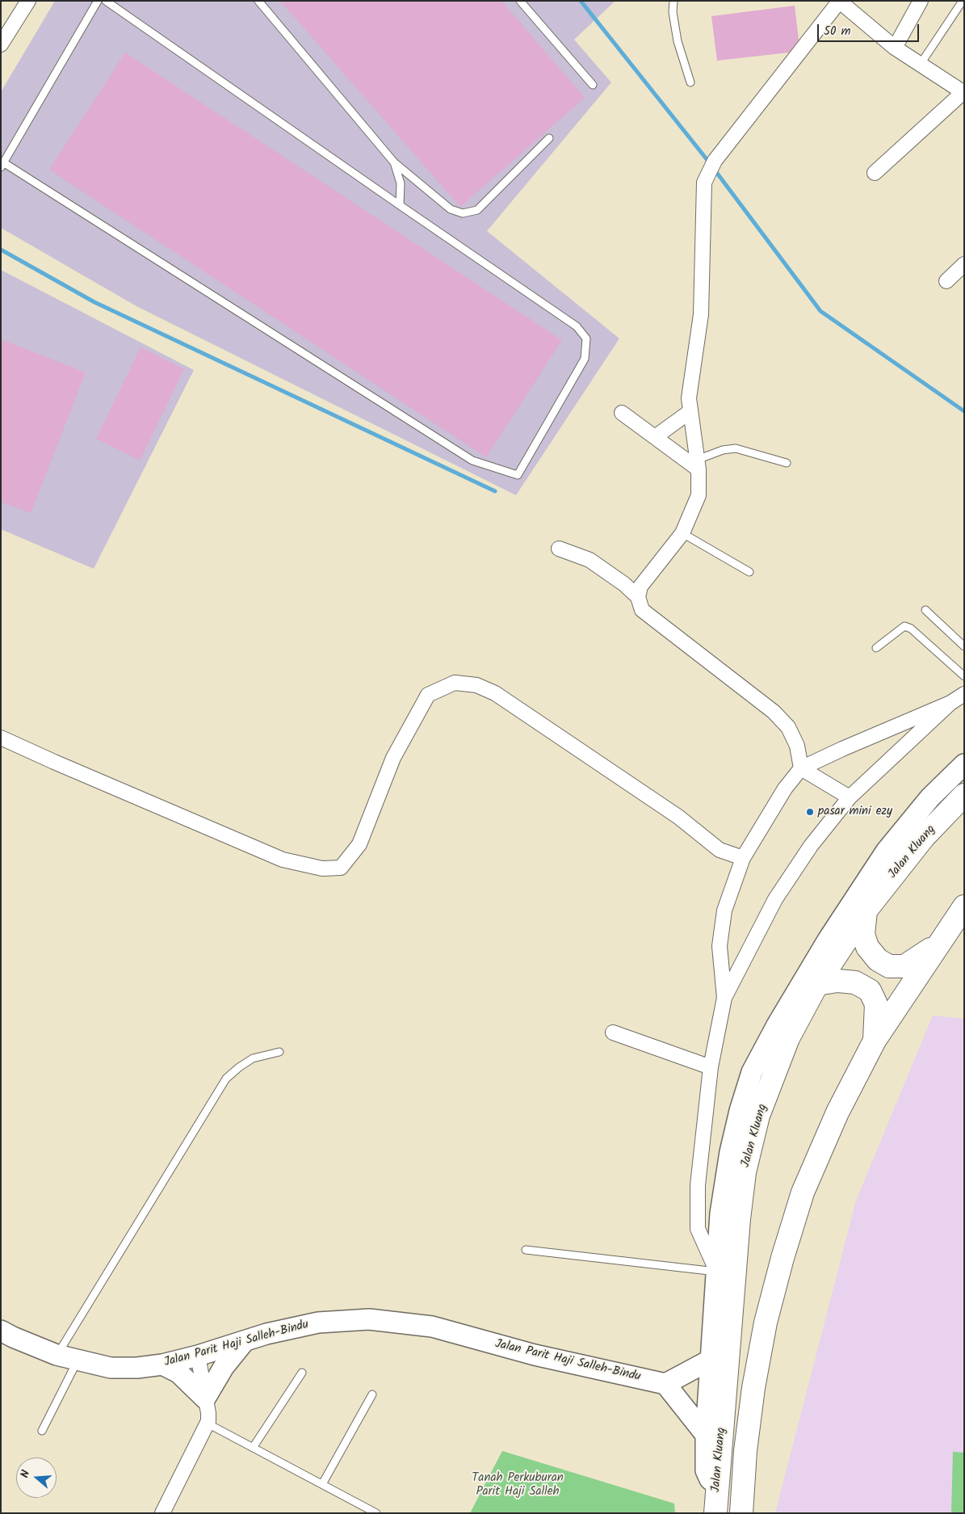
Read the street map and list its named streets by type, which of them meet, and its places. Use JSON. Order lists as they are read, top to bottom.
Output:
{
  "streets": {
    "highway": ["Jalan Kluang"],
    "main road": ["Jalan Parit Haji Salleh-Bindu"]
  },
  "parks": ["Tanah Perkuburan Parit Haji Salleh"],
  "places": ["pasar mini ezy"],
  "scale_bar": "50 m",
  "north": "left"
}
